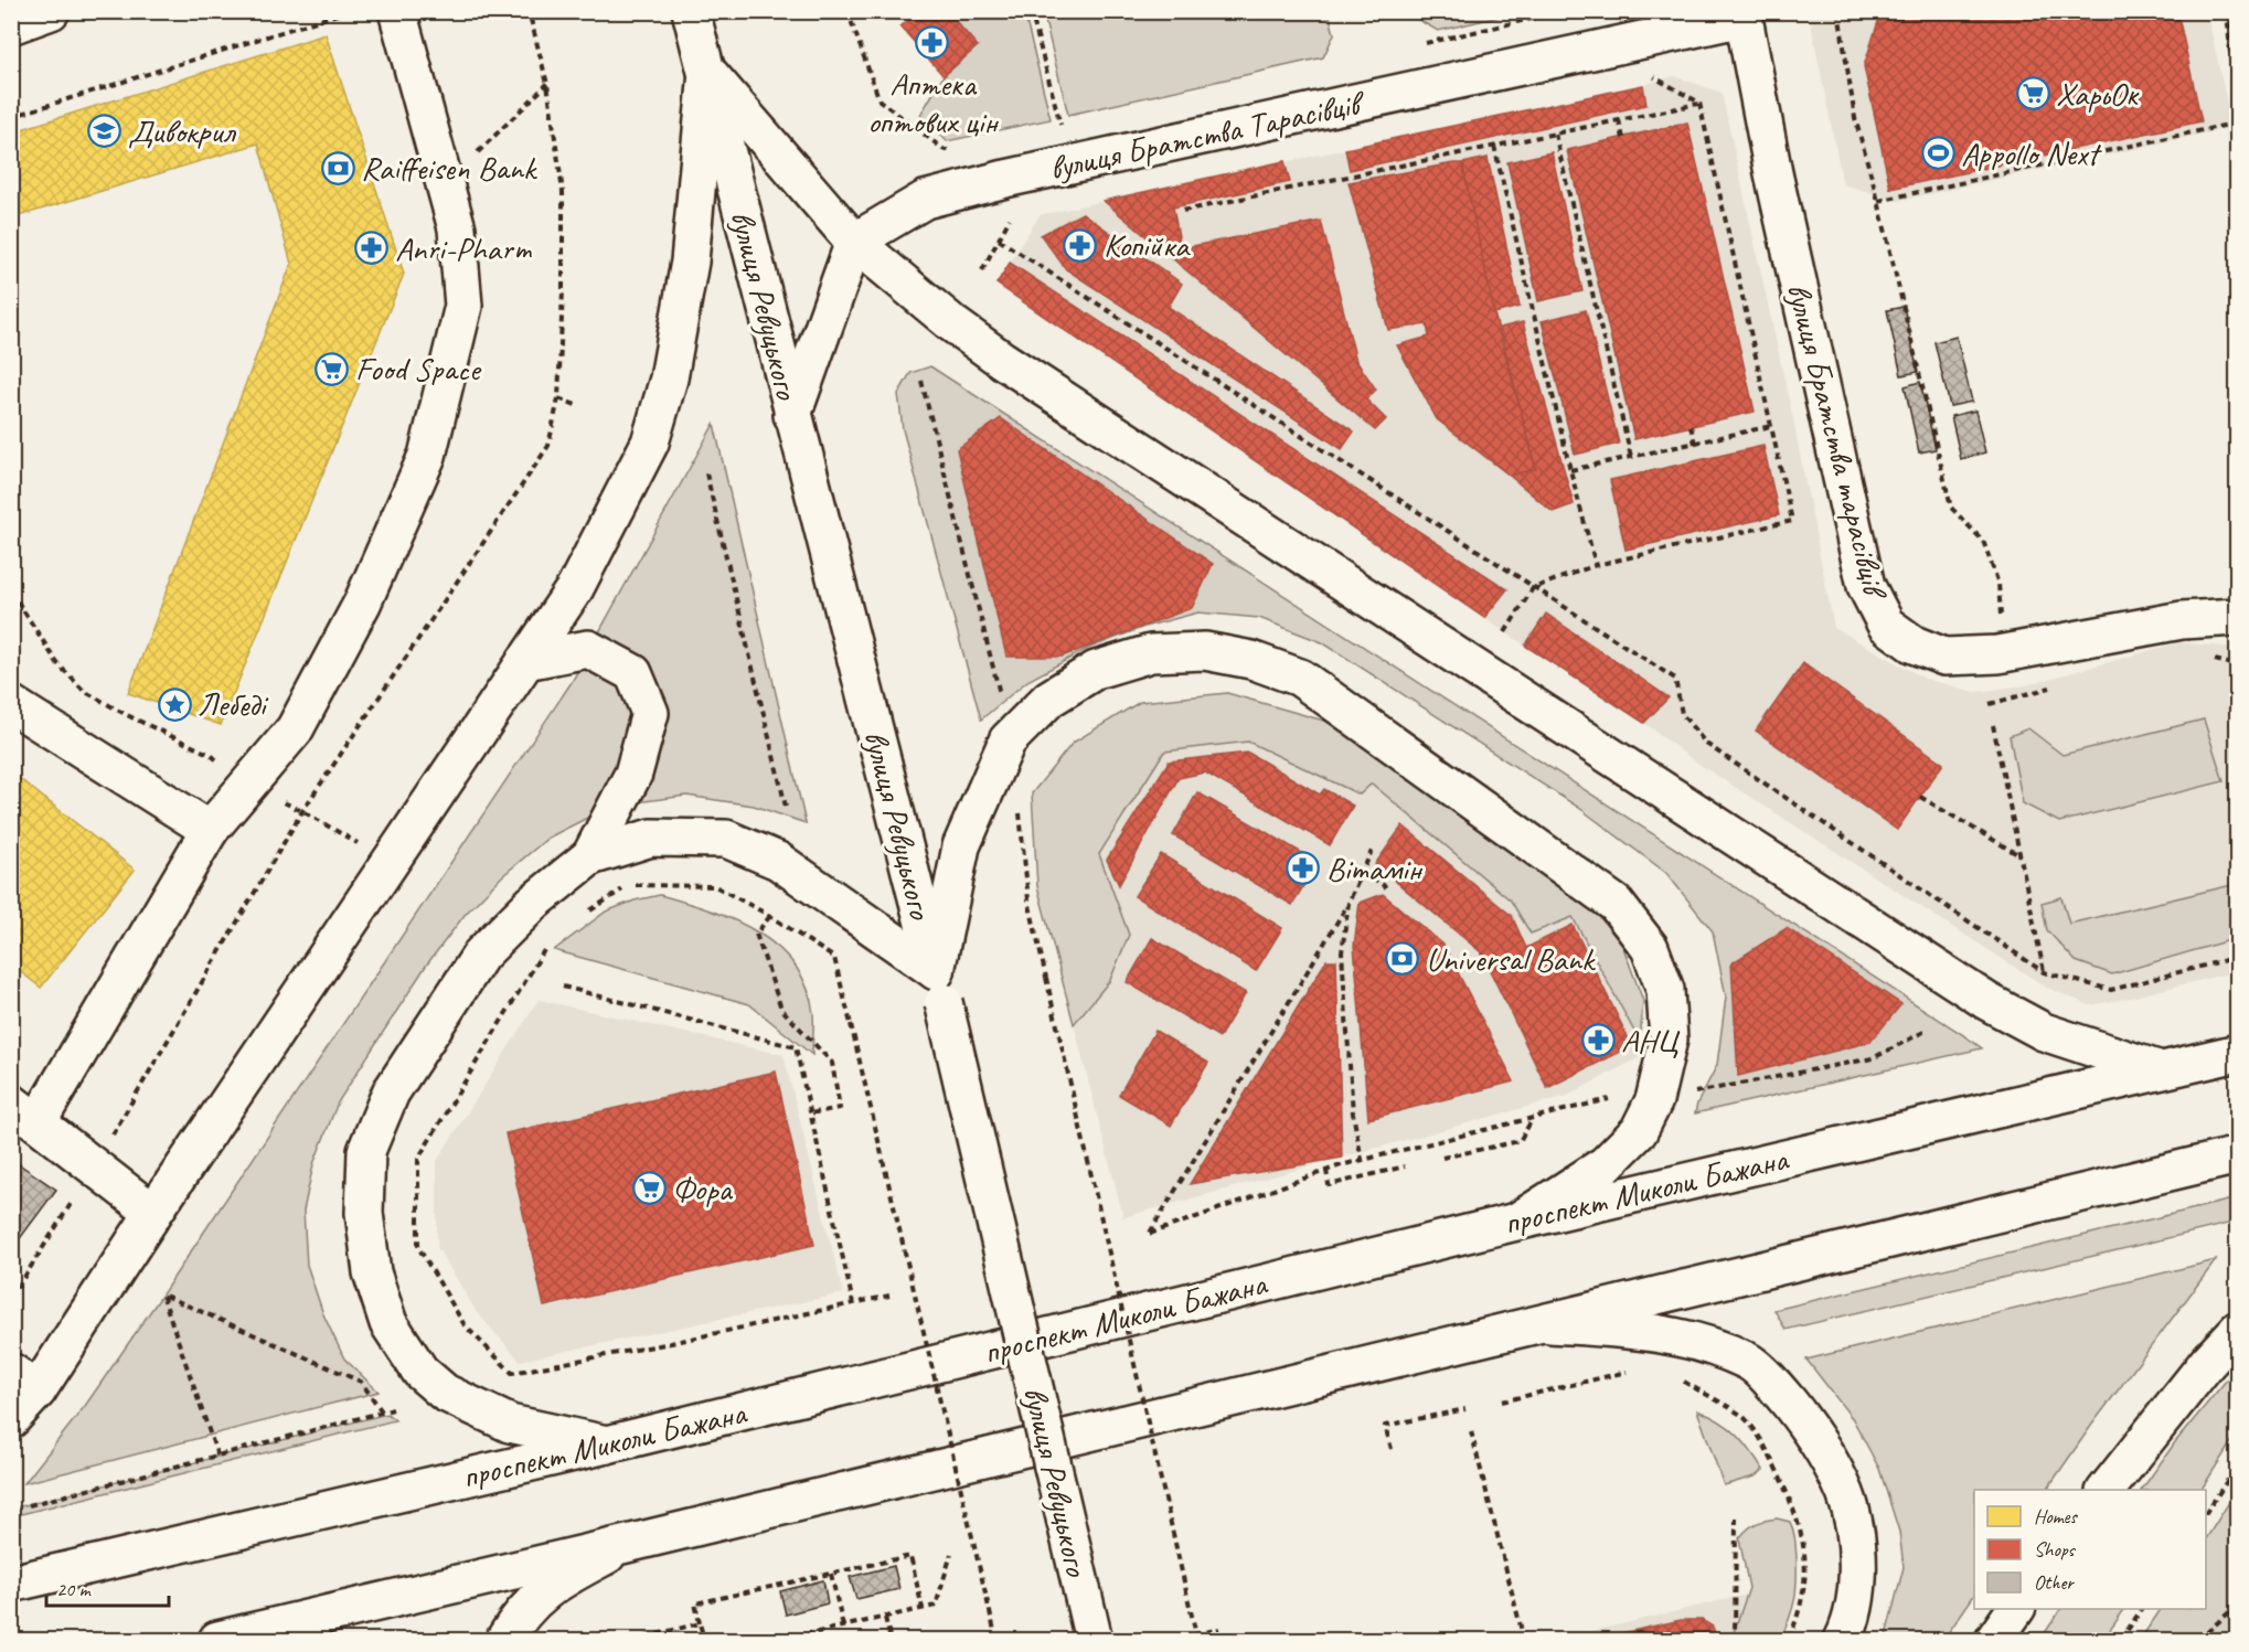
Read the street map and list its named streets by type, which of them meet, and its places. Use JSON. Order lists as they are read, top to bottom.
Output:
{
  "streets": {
    "main road": [
      "вулиця Братства Тарасівців",
      "вулиця Ревуцького",
      "вулиця Братства тарасівців",
      "проспект Миколи Бажана"
    ]
  },
  "crossings": [
    ["вулиця Братства Тарасівців", "вулиця Братства тарасівців"]
  ],
  "places": {
    "pharmacy": [
      "Аптека оптових цін",
      "Копійка",
      "Anri-Pharm",
      "Вітамін",
      "АНЦ"
    ],
    "supermarket": ["ХарьОк", "Food Space", "Фора"],
    "school or university": ["Дивокрил"],
    "sports": ["Appollo Next"],
    "bank": ["Raiffeisen Bank", "Universal Bank"],
    "place": ["Лебеді"]
  },
  "legend": ["Homes", "Shops", "Other"],
  "scale_bar": "20 m"
}
